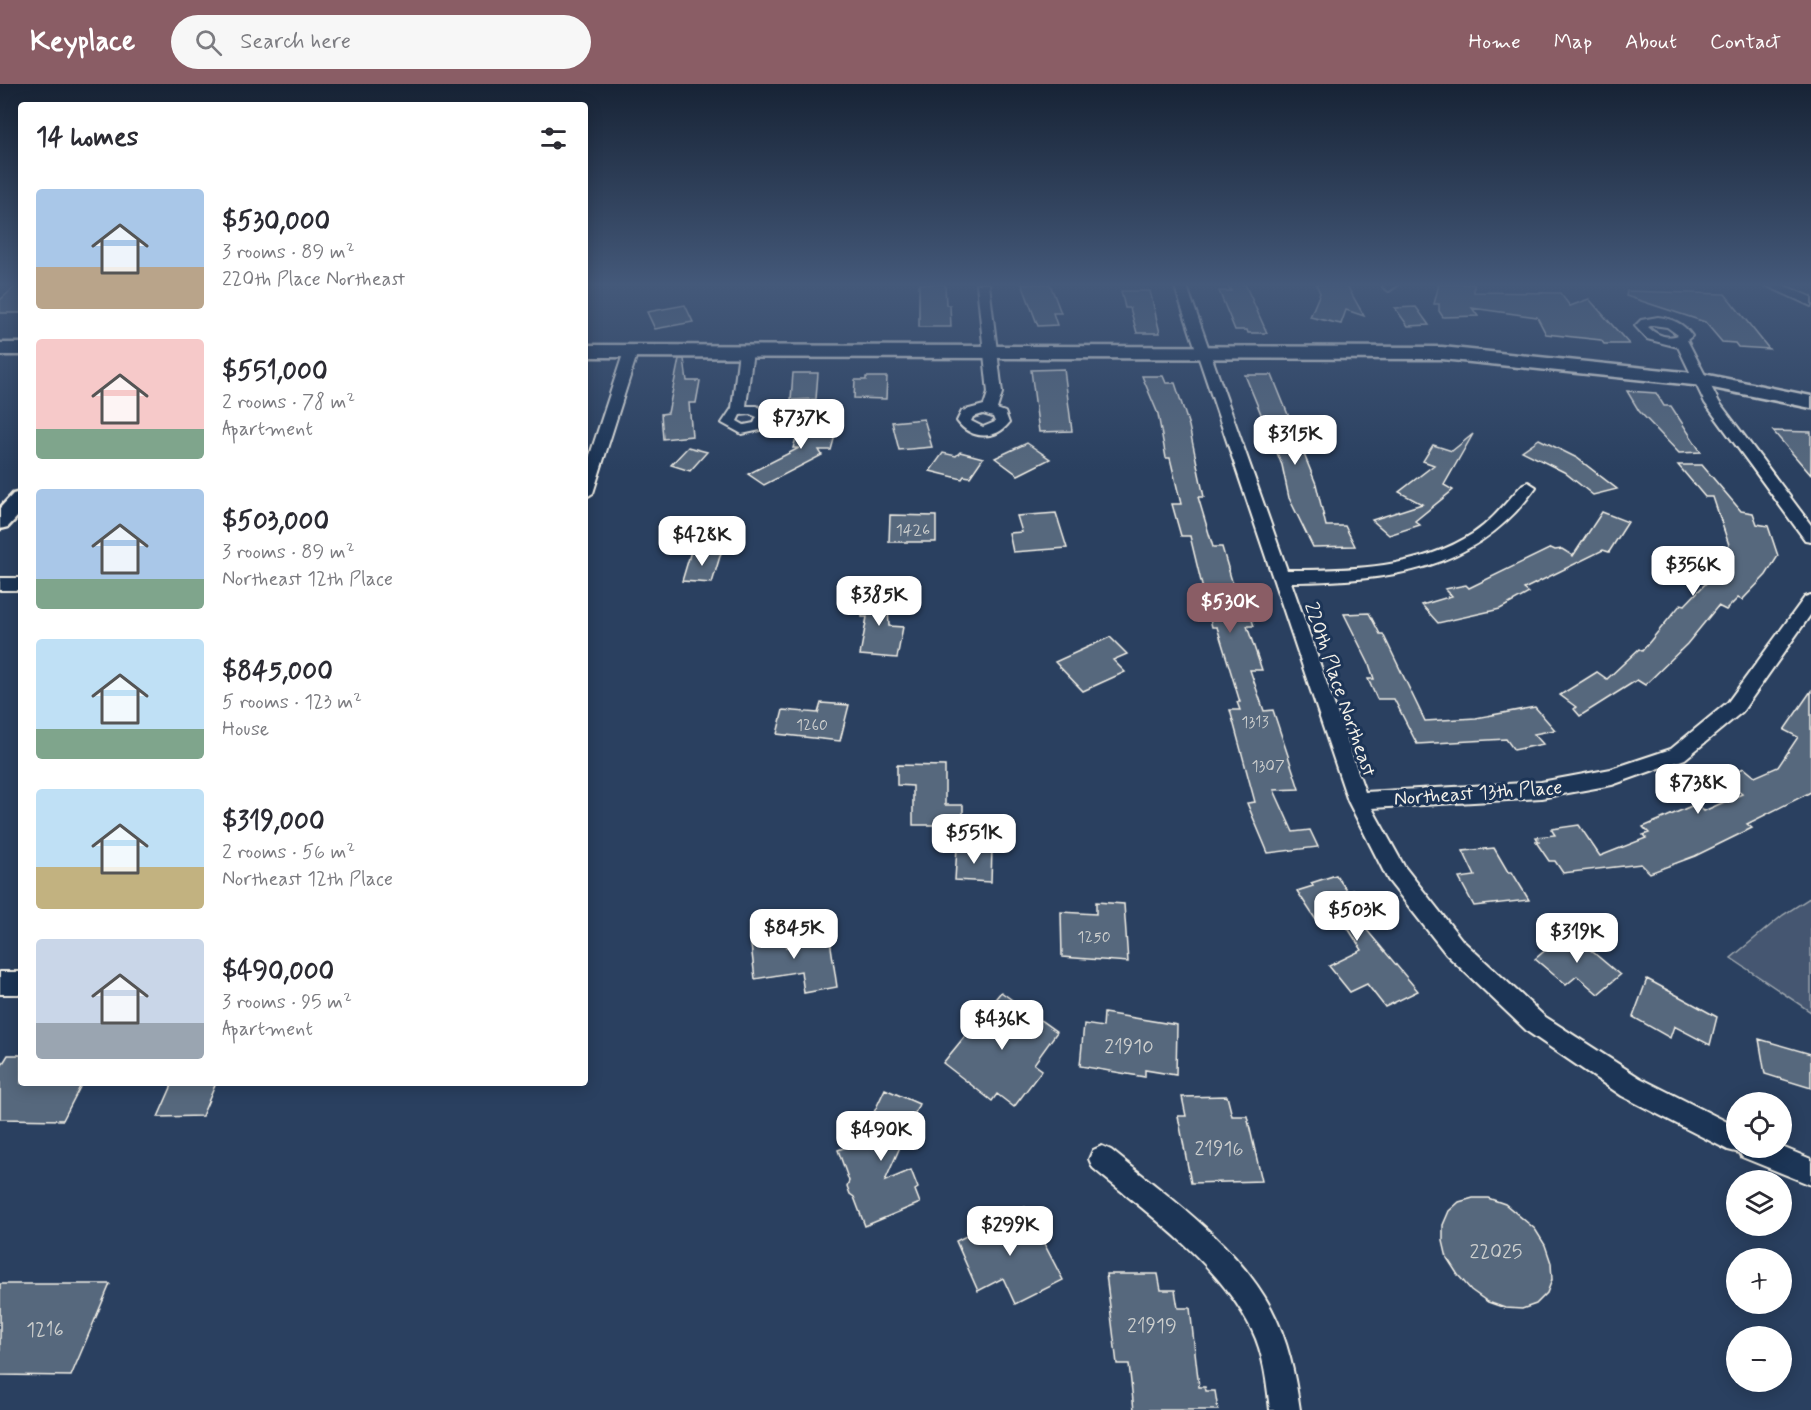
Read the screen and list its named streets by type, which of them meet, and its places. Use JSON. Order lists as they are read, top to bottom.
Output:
{
  "streets": {
    "street": ["220th Place Northeast", "Northeast 13th Place"]
  },
  "crossings": [
    ["220th Place Northeast", "Northeast 13th Place"]
  ],
  "house_numbers": [
    "1426",
    "1313",
    "1260",
    "1307",
    "1250",
    "21910",
    "21916",
    "22025",
    "21919",
    "1216"
  ],
  "page": {
    "header": "Keyplace",
    "search": "Search here",
    "nav": [
      "Home",
      "Map",
      "About",
      "Contact"
    ],
    "heading": "14 homes",
    "list": [
      {
        "name": "$530,000",
        "note": "3 rooms · 89 m² · 220th Place Northeast"
      },
      {
        "name": "$551,000",
        "note": "2 rooms · 78 m² · Apartment"
      },
      {
        "name": "$503,000",
        "note": "3 rooms · 89 m² · Northeast 12th Place"
      },
      {
        "name": "$845,000",
        "note": "5 rooms · 123 m² · House"
      },
      {
        "name": "$319,000",
        "note": "2 rooms · 56 m² · Northeast 12th Place"
      },
      {
        "name": "$490,000",
        "note": "3 rooms · 95 m² · Apartment"
      }
    ],
    "price": [
      "$737K",
      "$315K",
      "$428K",
      "$356K",
      "$385K",
      "$530K",
      "$738K",
      "$551K",
      "$503K",
      "$845K",
      "$319K",
      "$436K",
      "$490K",
      "$299K"
    ],
    "map_buttons": ["+", "−"]
  }
}
